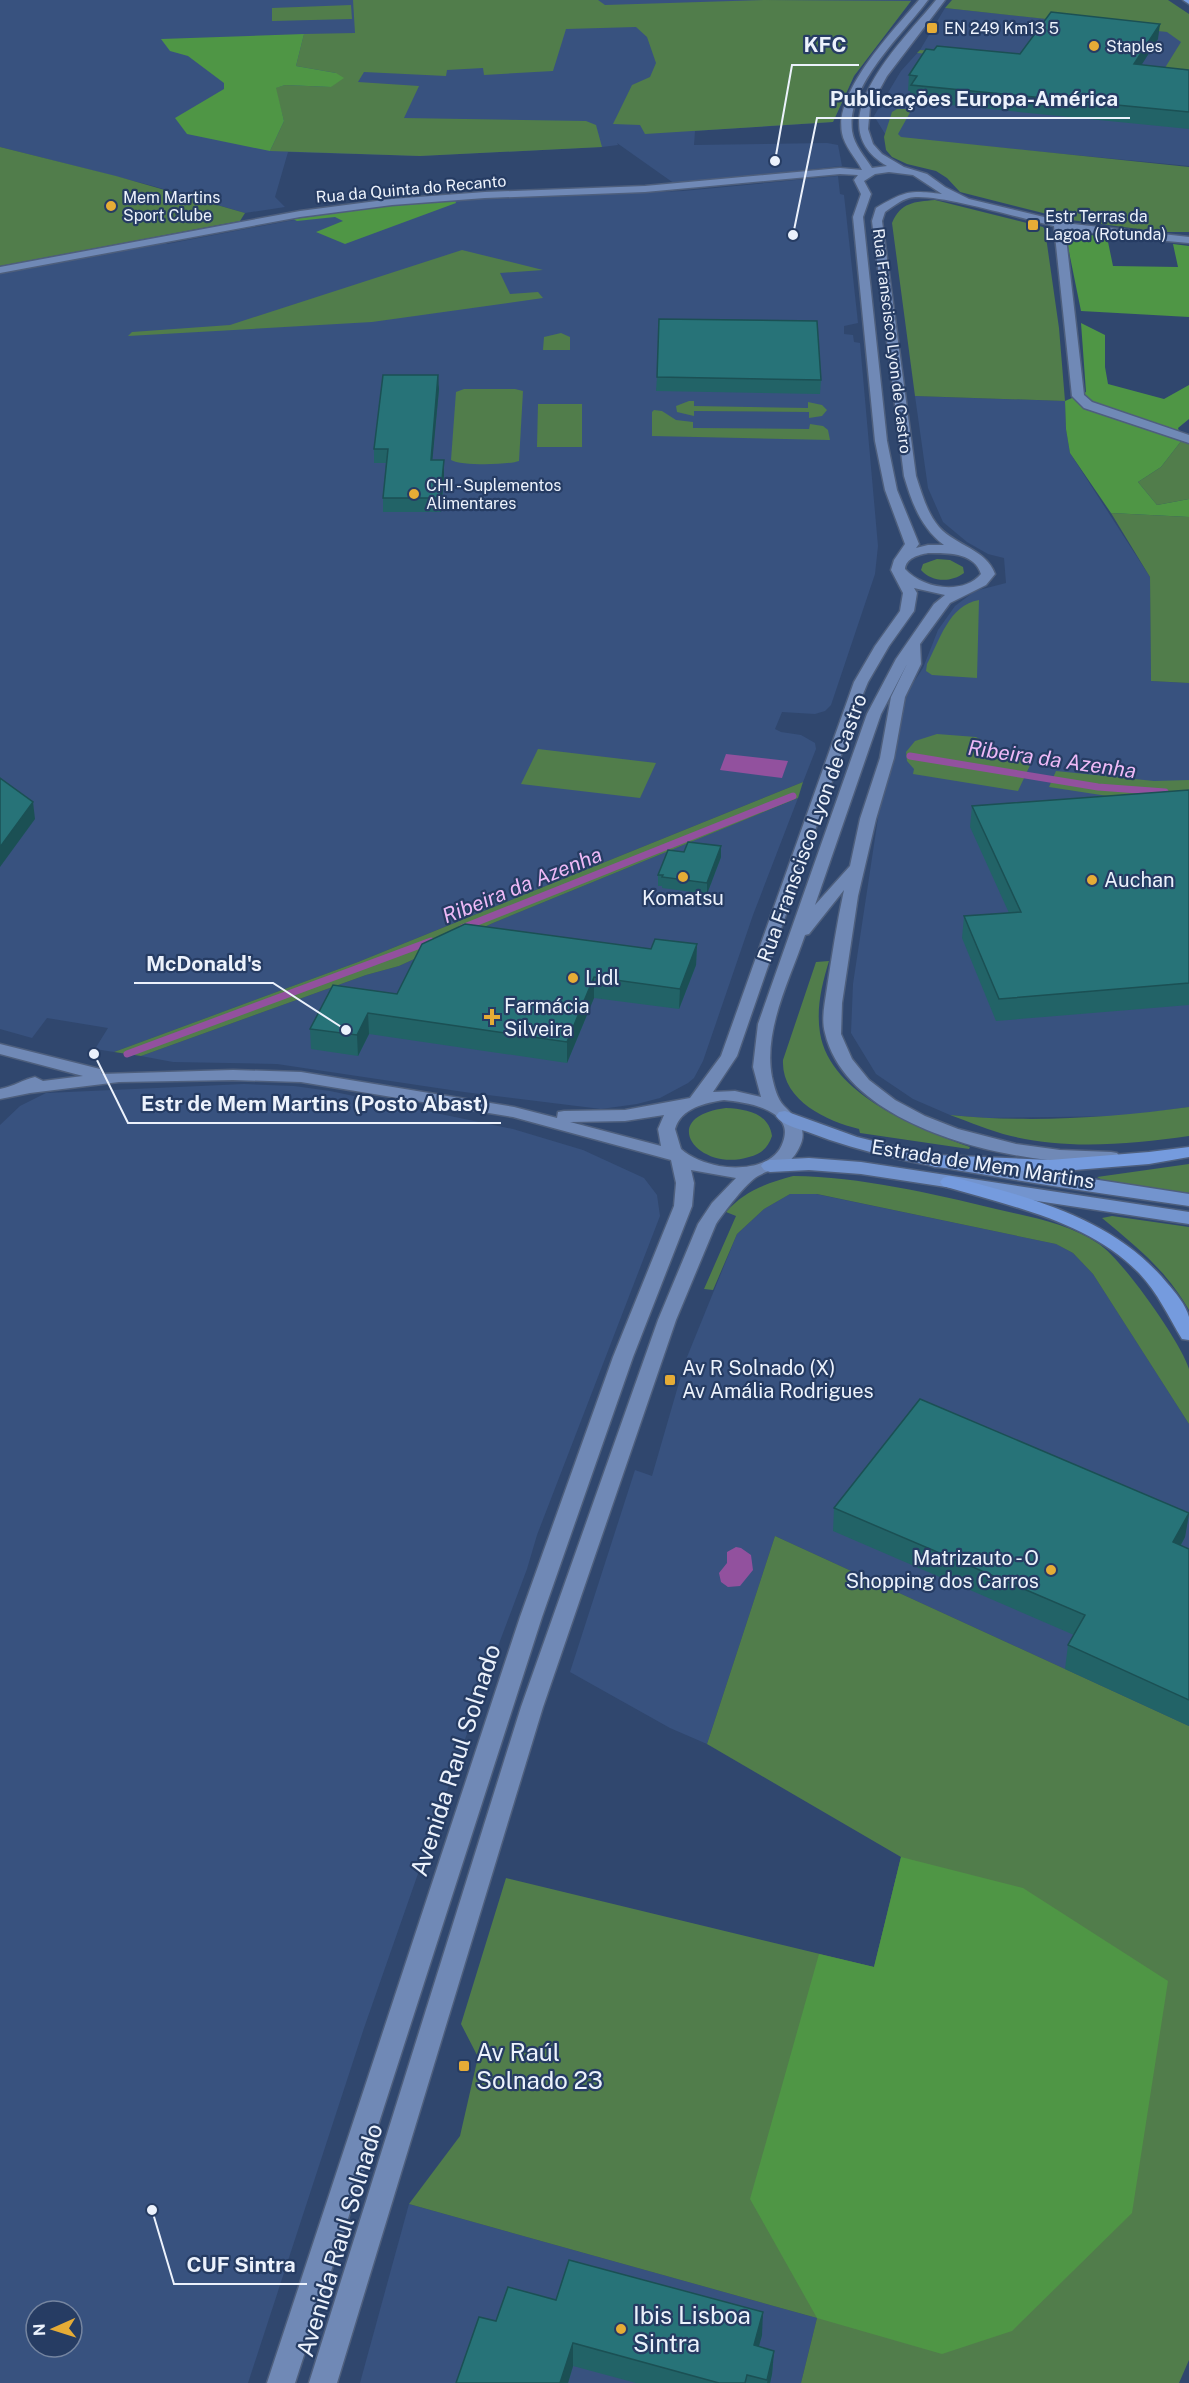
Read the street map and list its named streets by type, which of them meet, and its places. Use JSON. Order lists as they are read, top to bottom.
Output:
{
  "streets": {
    "main road": ["Estrada de Mem Martins"],
    "street": ["Rua da Quinta do Recanto", "Rua Franscisco Lyon de Castro", "Avenida Raul Solnado"]
  },
  "crossings": [
    ["Rua da Quinta do Recanto", "Rua Franscisco Lyon de Castro"],
    ["Rua Franscisco Lyon de Castro", "Estrada de Mem Martins"],
    ["Rua Franscisco Lyon de Castro", "Avenida Raul Solnado"],
    ["Estrada de Mem Martins", "Avenida Raul Solnado"]
  ],
  "water": ["Ribeira da Azenha"],
  "places": {
    "transit": [
      "EN 249 Km13 5",
      "Estr Terras da Lagoa (Rotunda)",
      "Av R Solnado (X) Av Amália Rodrigues",
      "Av Raúl Solnado 23"
    ],
    "other": [
      "Staples",
      "KFC",
      "Mem Martins Sport Clube",
      "Publicações Europa-América",
      "CHI - Suplementos Alimentares",
      "Komatsu",
      "Auchan",
      "Lidl",
      "McDonald's",
      "Estr de Mem Martins (Posto Abast)",
      "Matrizauto - O Shopping dos Carros",
      "CUF Sintra",
      "Ibis Lisboa Sintra"
    ],
    "health": ["Farmácia Silveira"]
  },
  "north": "left"
}
